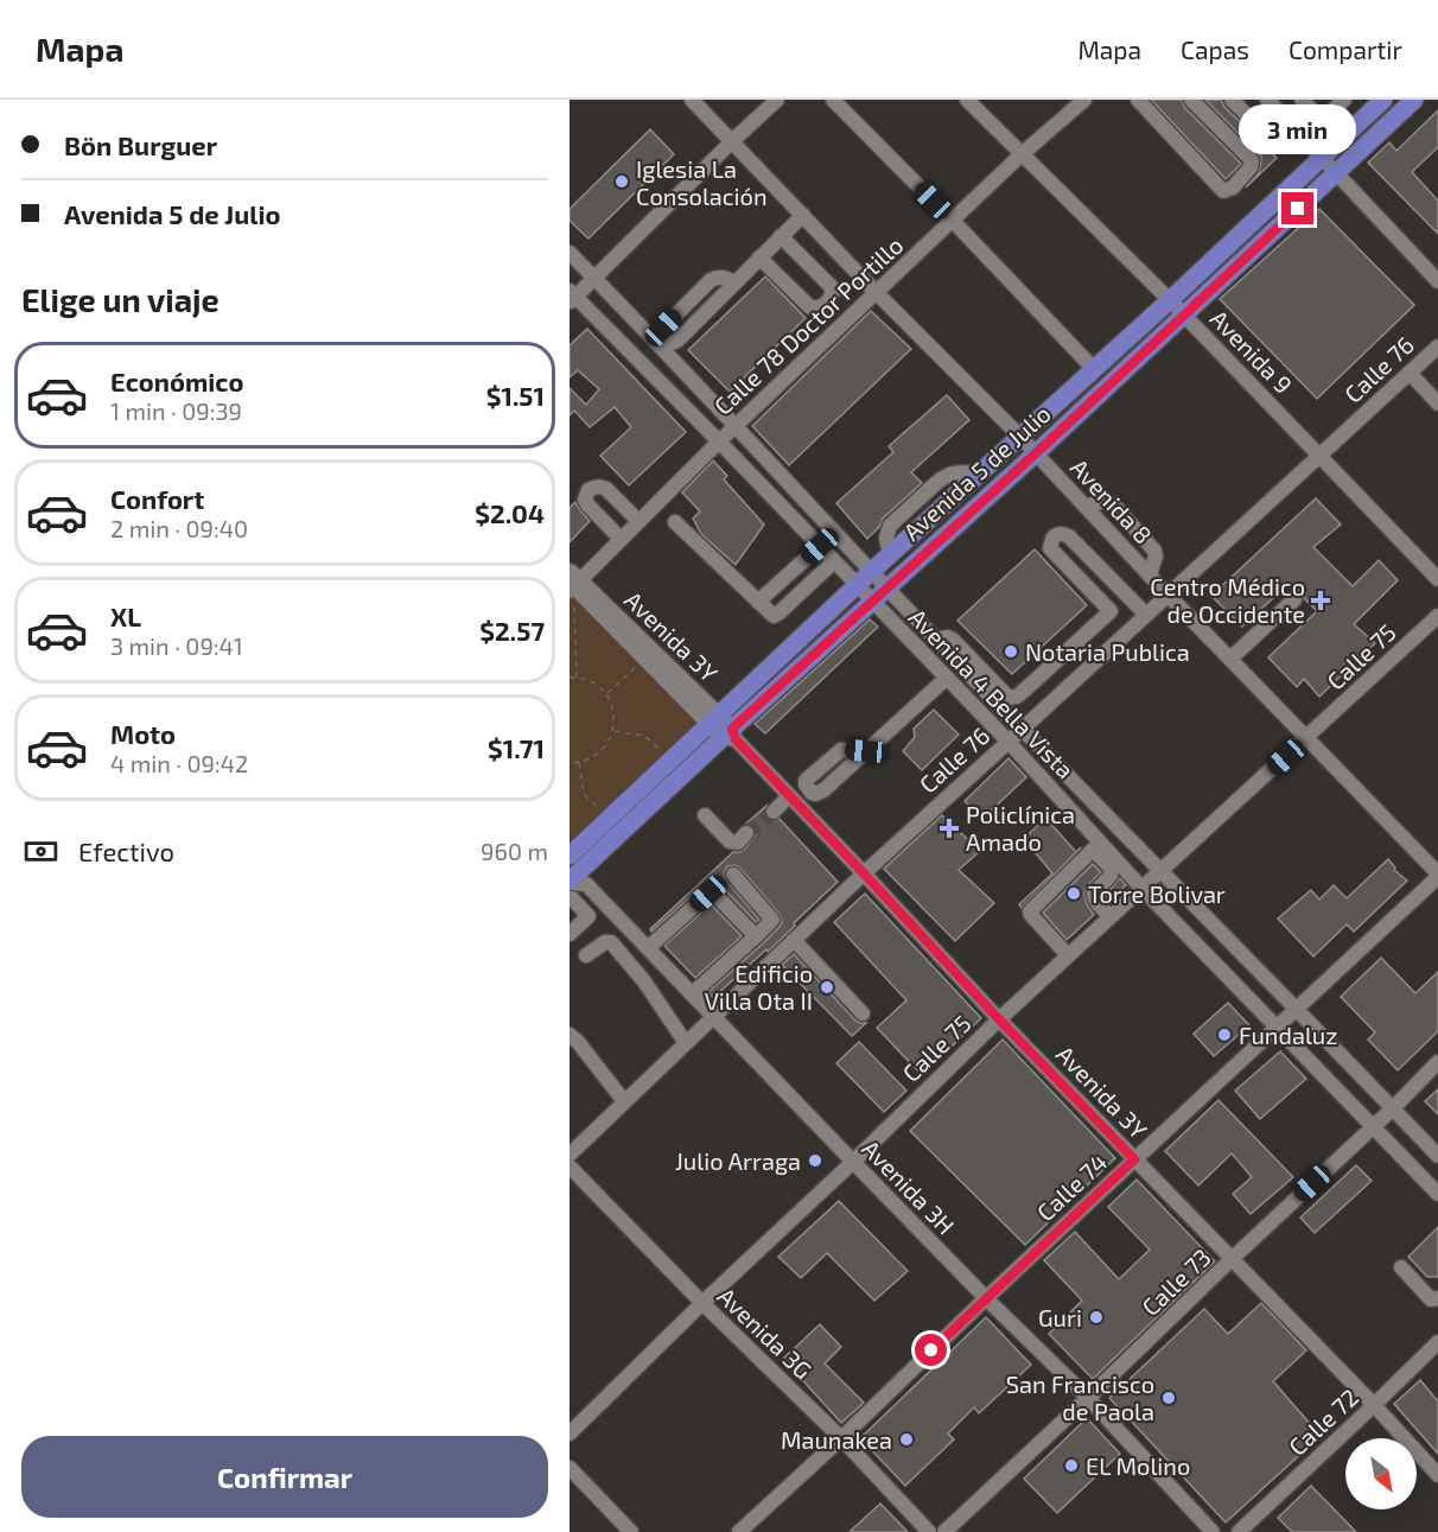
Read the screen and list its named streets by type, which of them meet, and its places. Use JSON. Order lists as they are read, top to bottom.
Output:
{
  "streets": {
    "main road": ["Avenida 5 de Julio"],
    "street": [
      "Calle 78 Doctor Portillo",
      "Avenida 9",
      "Calle 76",
      "Avenida 8",
      "Avenida 3Y",
      "Calle 75",
      "Avenida 4 Bella Vista",
      "Avenida 3H",
      "Calle 74",
      "Calle 73",
      "Avenida 3G",
      "Calle 72"
    ]
  },
  "crossings": [
    ["Calle 78 Doctor Portillo", "Avenida 9"],
    ["Calle 78 Doctor Portillo", "Avenida 8"],
    ["Calle 78 Doctor Portillo", "Avenida 3Y"],
    ["Calle 78 Doctor Portillo", "Avenida 4 Bella Vista"],
    ["Avenida 9", "Calle 76"],
    ["Avenida 9", "Avenida 5 de Julio"],
    ["Calle 76", "Avenida 8"],
    ["Calle 76", "Avenida 3Y"],
    ["Calle 76", "Avenida 4 Bella Vista"],
    ["Calle 76", "Avenida 3H"],
    ["Avenida 5 de Julio", "Avenida 8"],
    ["Avenida 5 de Julio", "Avenida 3Y"],
    ["Avenida 5 de Julio", "Avenida 4 Bella Vista"],
    ["Avenida 5 de Julio", "Avenida 3H"],
    ["Avenida 8", "Calle 75"],
    ["Avenida 8", "Calle 74"],
    ["Avenida 3Y", "Calle 75"],
    ["Avenida 3Y", "Calle 74"],
    ["Avenida 3Y", "Calle 73"],
    ["Avenida 3Y", "Calle 72"],
    ["Calle 75", "Avenida 4 Bella Vista"],
    ["Calle 75", "Avenida 3H"],
    ["Calle 75", "Avenida 3G"],
    ["Avenida 4 Bella Vista", "Calle 74"],
    ["Avenida 4 Bella Vista", "Calle 73"],
    ["Avenida 3H", "Calle 74"],
    ["Avenida 3H", "Calle 73"],
    ["Calle 74", "Avenida 3G"]
  ],
  "places": {
    "other": [
      "Iglesia La Consolación",
      "Notaria Publica",
      "Torre Bolivar",
      "Edificio Villa Ota II",
      "Fundaluz",
      "Julio Arraga",
      "Guri",
      "San Francisco de Paola",
      "Maunakea",
      "EL Molino"
    ],
    "health": ["Centro Médico de Occidente", "Policlínica Amado"]
  },
  "north": "bottom right",
  "page": {
    "header": "Mapa",
    "nav": ["Mapa", "Capas", "Compartir"],
    "banner": ["Bön Burguer", "Avenida 5 de Julio"],
    "bubble": "3 min",
    "heading": "Elige un viaje",
    "list": [
      {
        "name": "Económico",
        "note": "1 min · 09:39",
        "value": "$1.51"
      },
      {
        "name": "Confort",
        "note": "2 min · 09:40",
        "value": "$2.04"
      },
      {
        "name": "XL",
        "note": "3 min · 09:41",
        "value": "$2.57"
      },
      {
        "name": "Moto",
        "note": "4 min · 09:42",
        "value": "$1.71"
      }
    ],
    "pay": ["Efectivo", "960 m"],
    "buttons": "Confirmar"
  }
}
